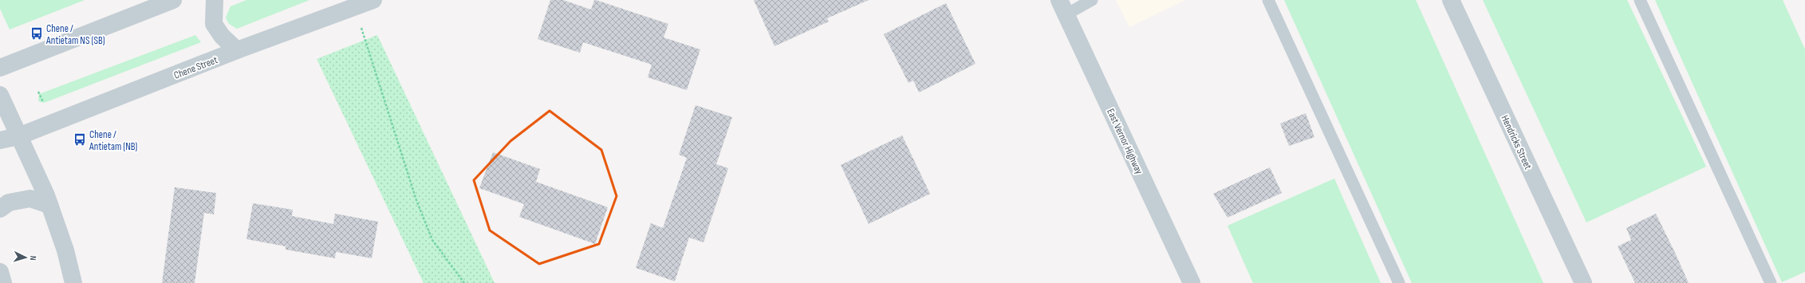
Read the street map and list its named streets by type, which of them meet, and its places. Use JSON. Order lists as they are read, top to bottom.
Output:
{
  "streets": {
    "street": ["Chene Street", "East Vernor Highway", "Hendricks Street"]
  },
  "places": {
    "bus stop": ["Chene / Antietam NS (SB)", "Chene / Antietam (NB)"]
  },
  "north": "right"
}
